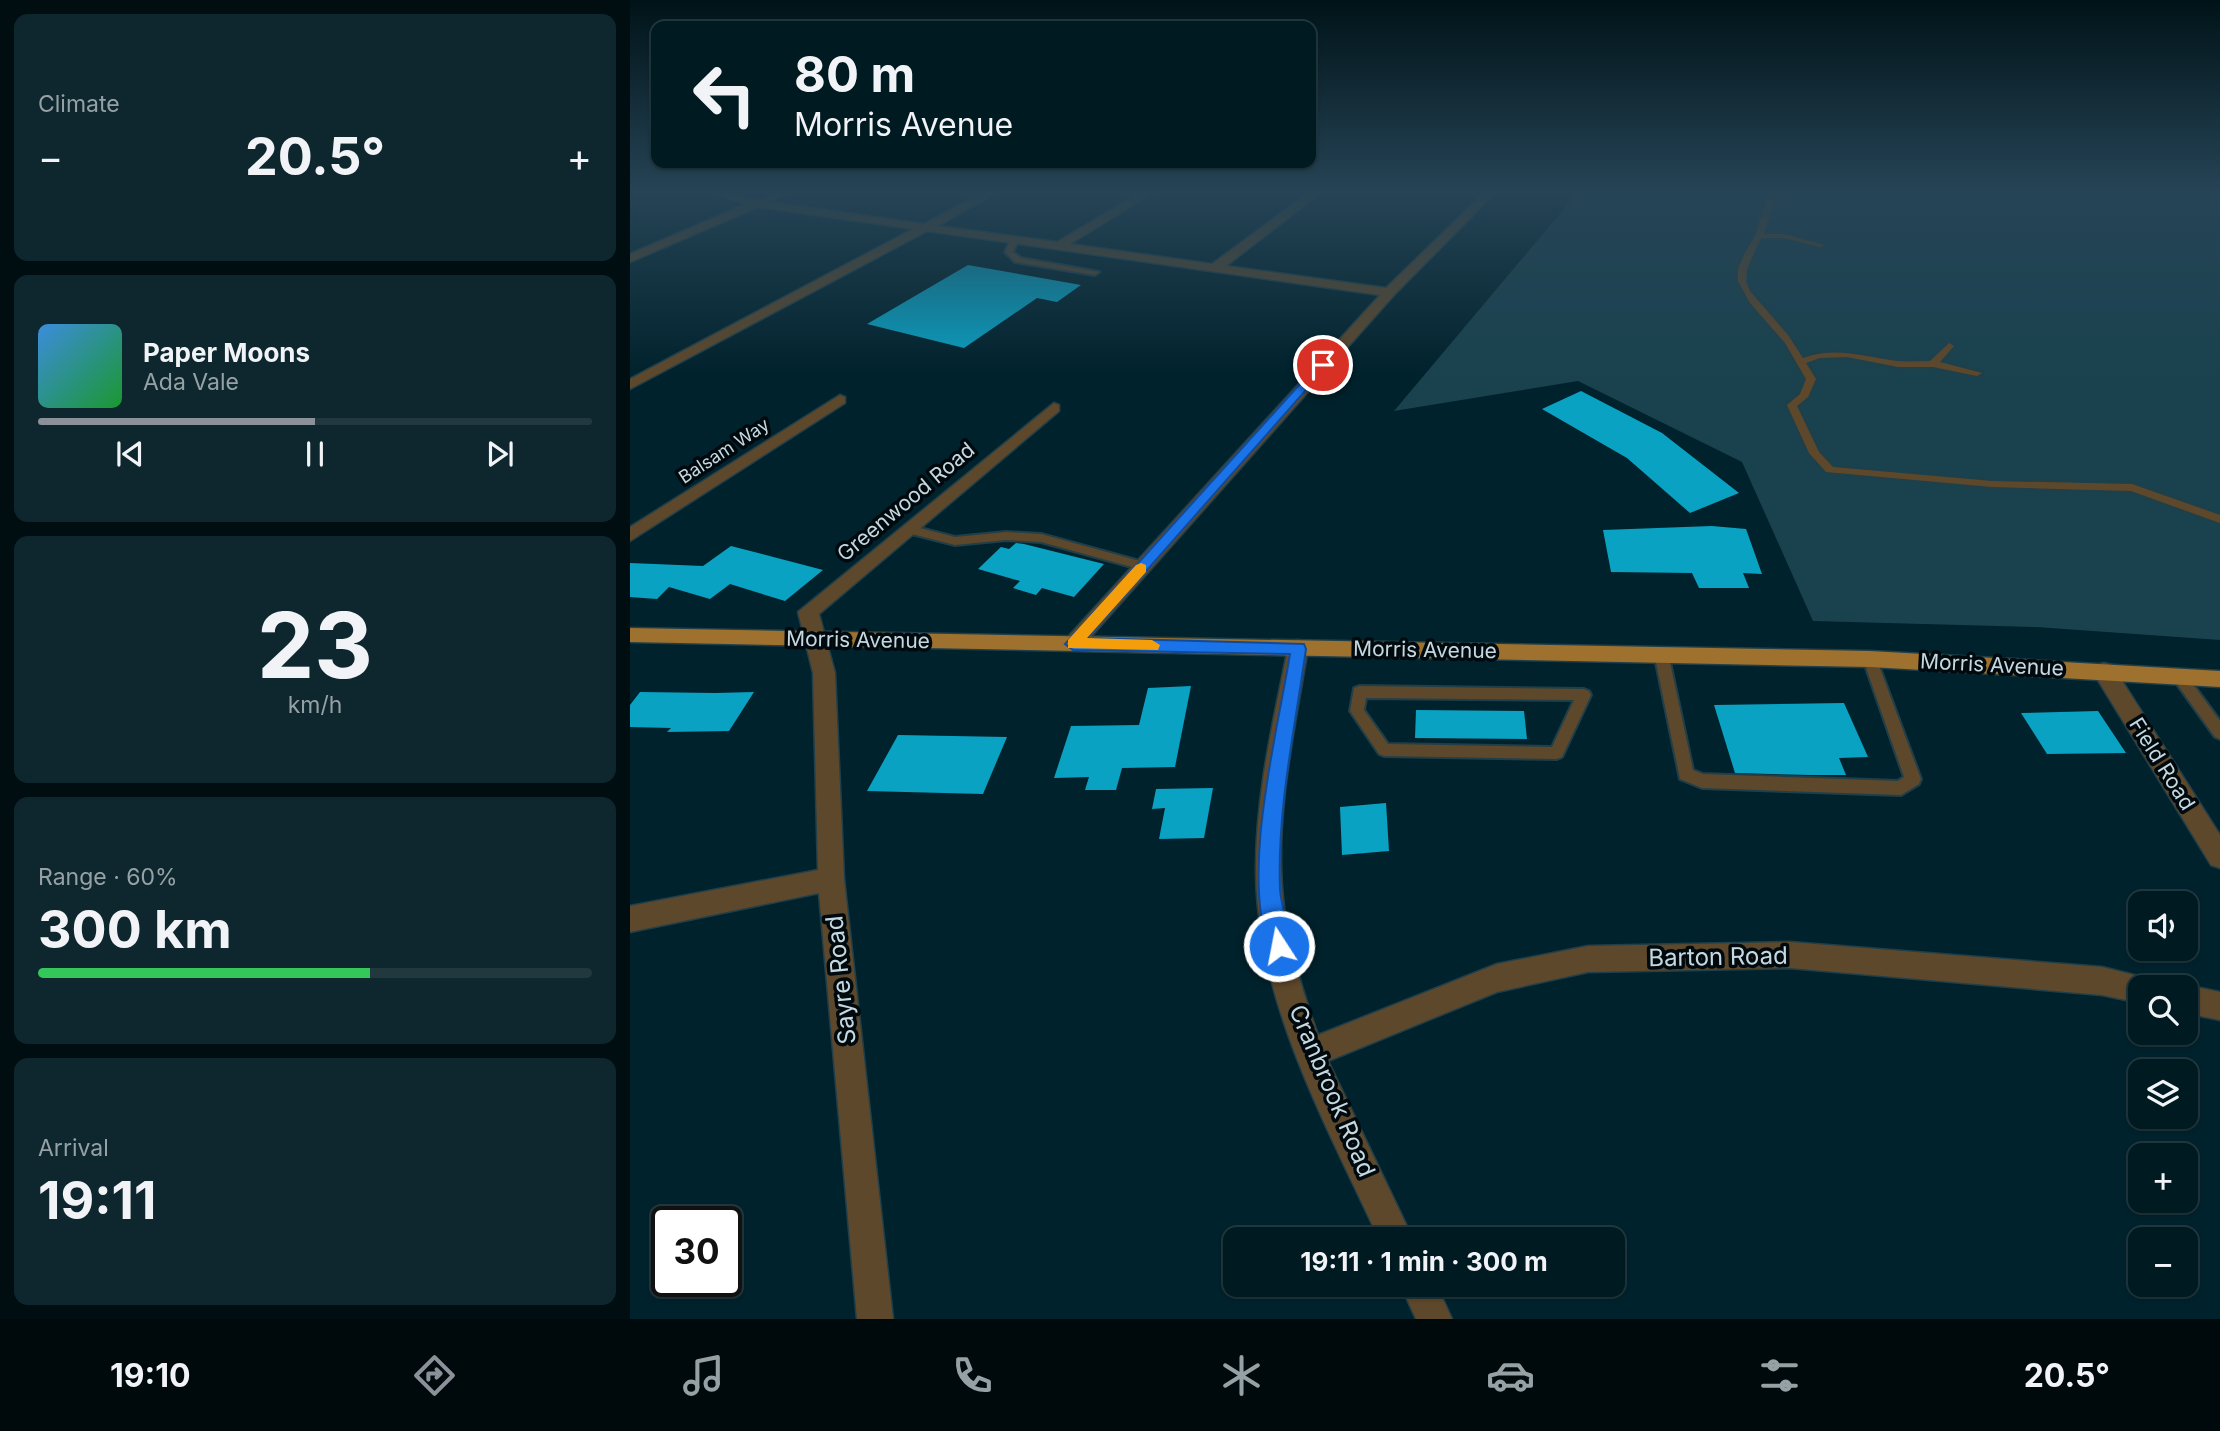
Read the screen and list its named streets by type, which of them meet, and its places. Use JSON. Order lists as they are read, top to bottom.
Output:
{
  "streets": {
    "main road": ["Morris Avenue"],
    "street": [
      "Balsam Way",
      "Greenwood Road",
      "Field Road",
      "Barton Road",
      "Sayre Road",
      "Cranbrook Road"
    ]
  },
  "crossings": [
    ["Greenwood Road", "Morris Avenue"],
    ["Greenwood Road", "Sayre Road"],
    ["Morris Avenue", "Field Road"],
    ["Morris Avenue", "Sayre Road"],
    ["Morris Avenue", "Cranbrook Road"],
    ["Barton Road", "Cranbrook Road"]
  ],
  "page": {
    "tile": [
      "Climate",
      ["23", "km/h"],
      ["Range · 60%", "300 km"],
      ["Arrival", "19:11"]
    ],
    "turn": ["80 m", "Morris Avenue"],
    "heat": ["−", "20.5°", "+"],
    "song": ["Paper Moons", "Ada Vale"],
    "map_buttons": ["+", "−"],
    "limit": "30",
    "trip": "19:11 · 1 min · 300 m",
    "tabs": ["19:10", "20.5°"]
  }
}
